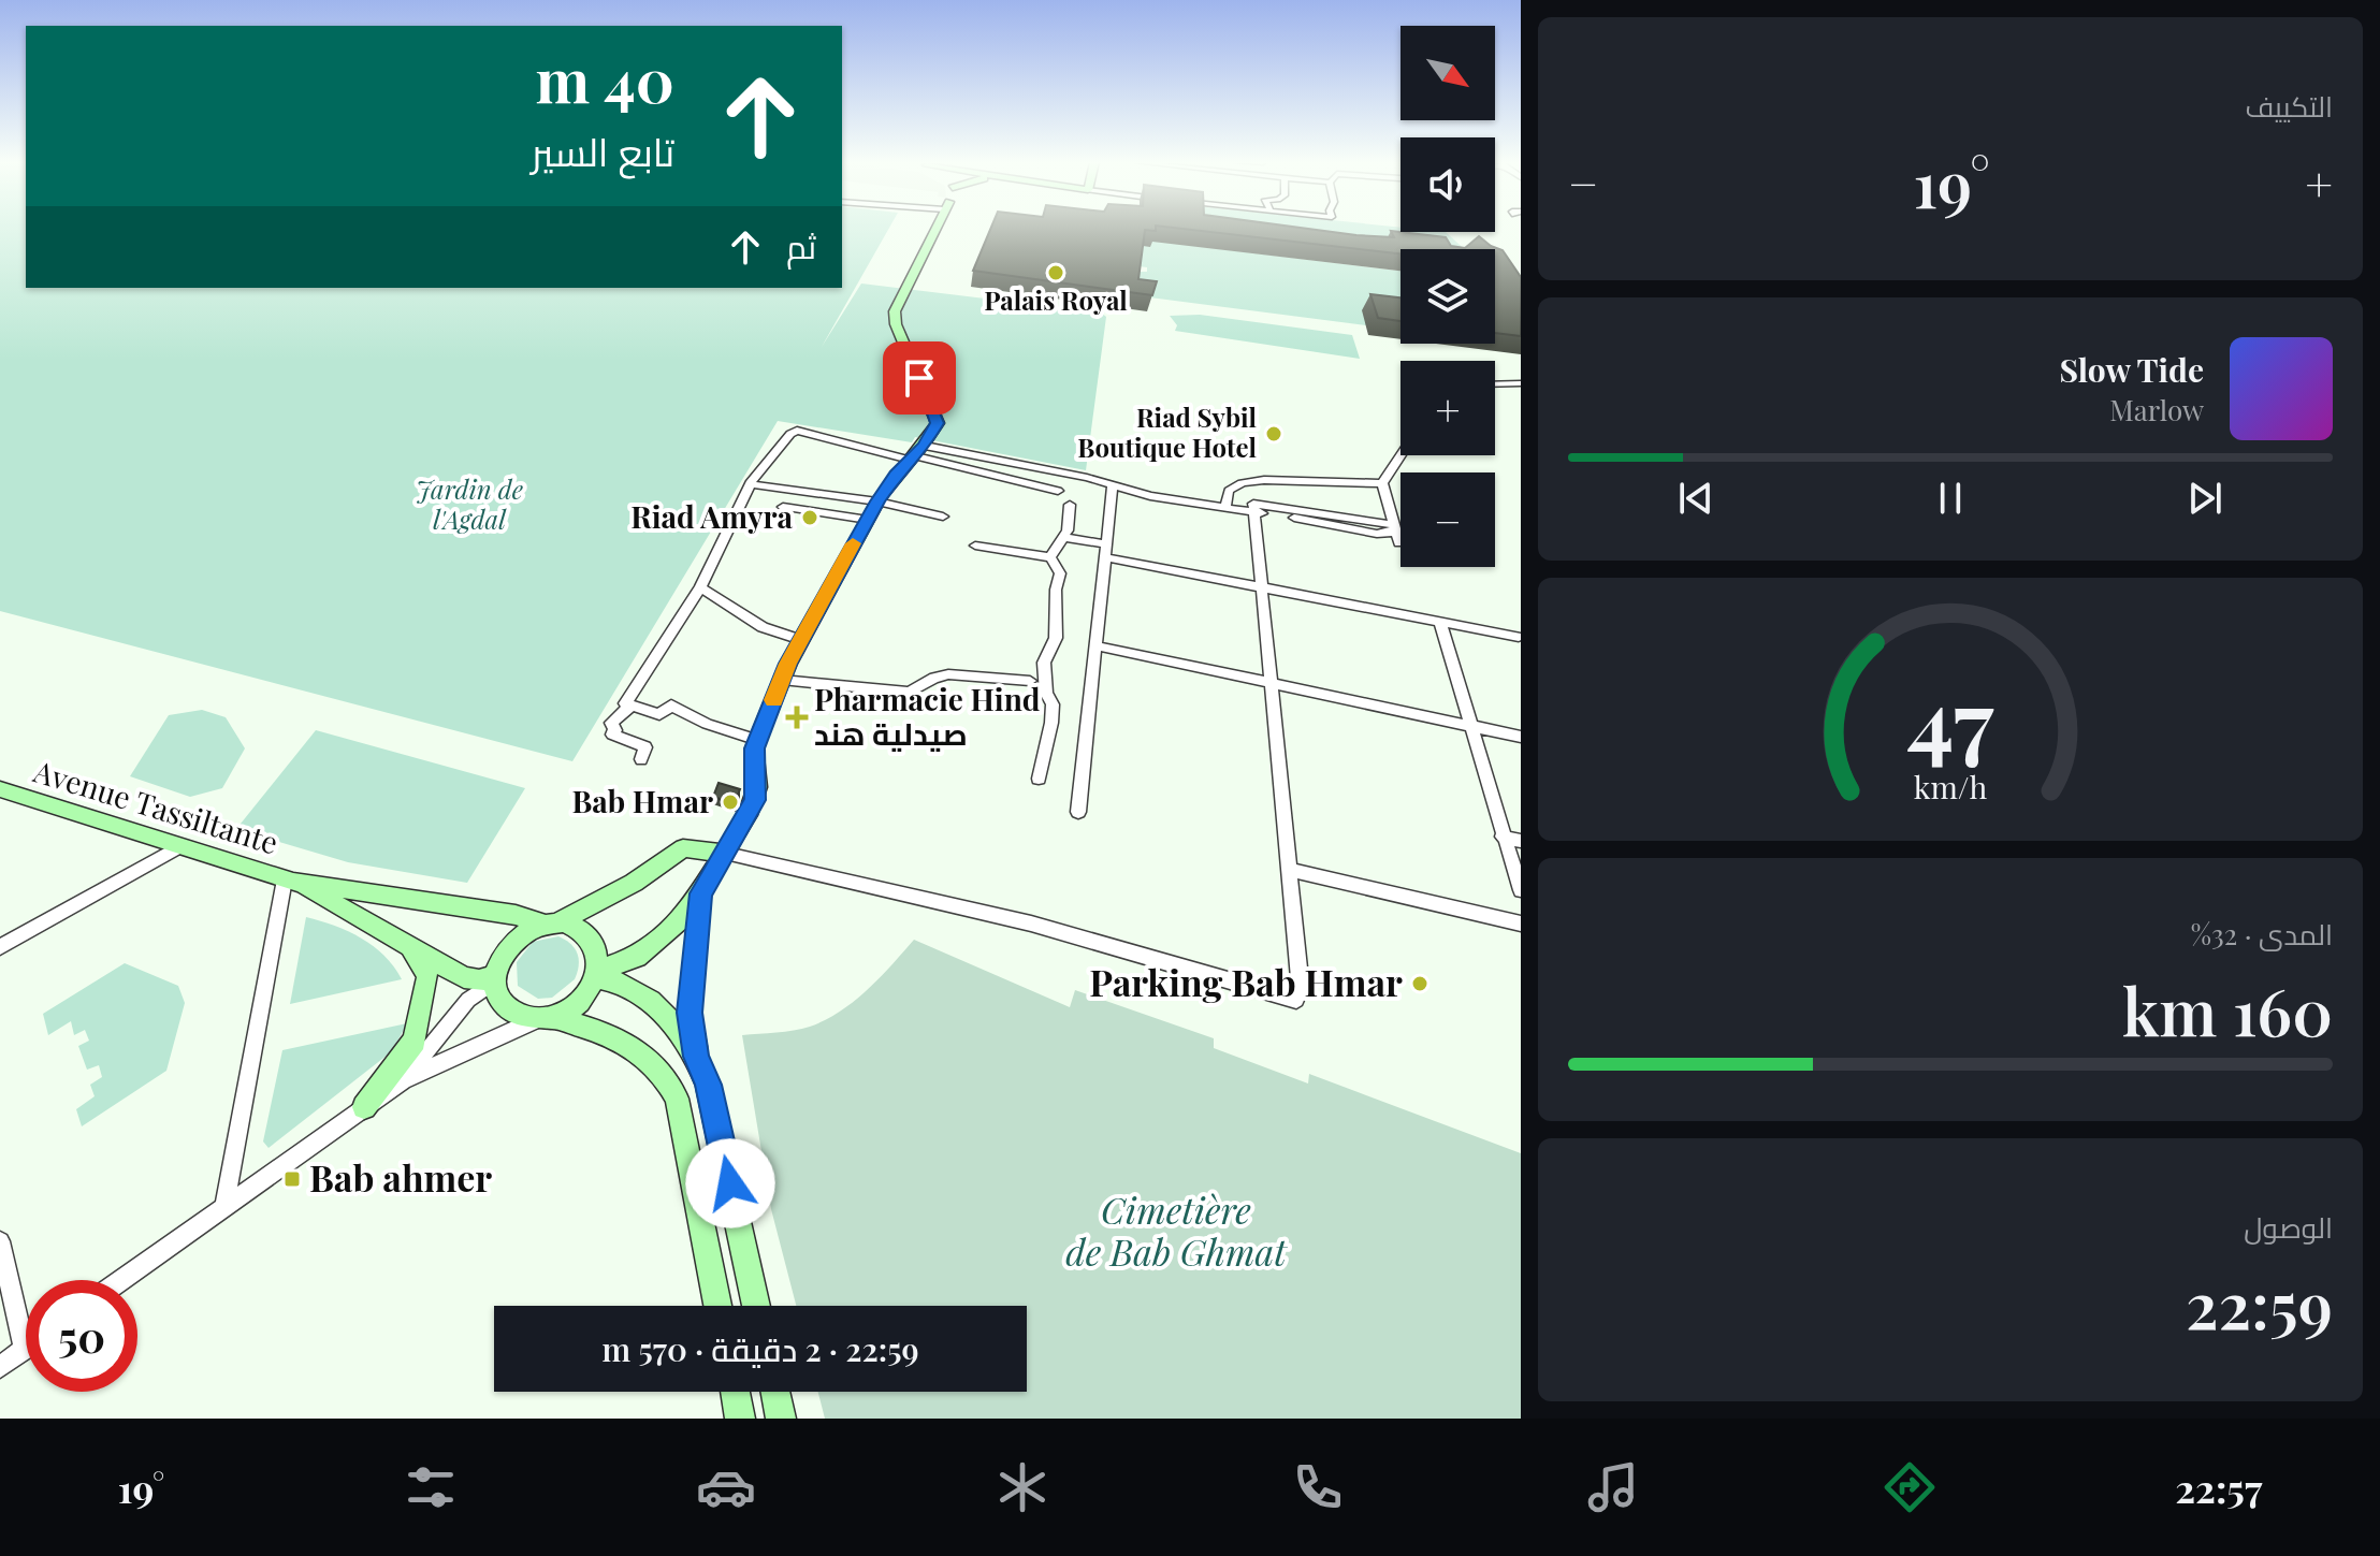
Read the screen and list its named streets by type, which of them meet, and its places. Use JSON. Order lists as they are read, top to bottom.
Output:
{
  "streets": {
    "main road": ["Avenue Tassiltante"]
  },
  "parks": ["Jardin de l'Agdal", "Cimetière de Bab Ghmat"],
  "places": {
    "other": [
      "Palais Royal",
      "Riad Sybil Boutique Hotel",
      "Riad Amyra",
      "Bab Hmar",
      "Parking Bab Hmar"
    ],
    "health": ["Pharmacie Hind صيدلية هند"],
    "transit": ["Bab ahmer"]
  },
  "north": "bottom right",
  "page": {
    "tile": [
      "التكييف",
      ["المدى · 32%", "160 km"],
      ["الوصول", "22:59"]
    ],
    "map_buttons": ["+", "−"],
    "turn": ["40 m", "تابع السير"],
    "heat": ["−", "19°", "+"],
    "then": "ثم",
    "song": ["Slow Tide", "Marlow"],
    "limit": "50",
    "trip": "22:59 · 2 دقيقة · 570 m",
    "tabs": ["22:57", "19°"],
    "gauge": ["47", "km/h"]
  }
}
